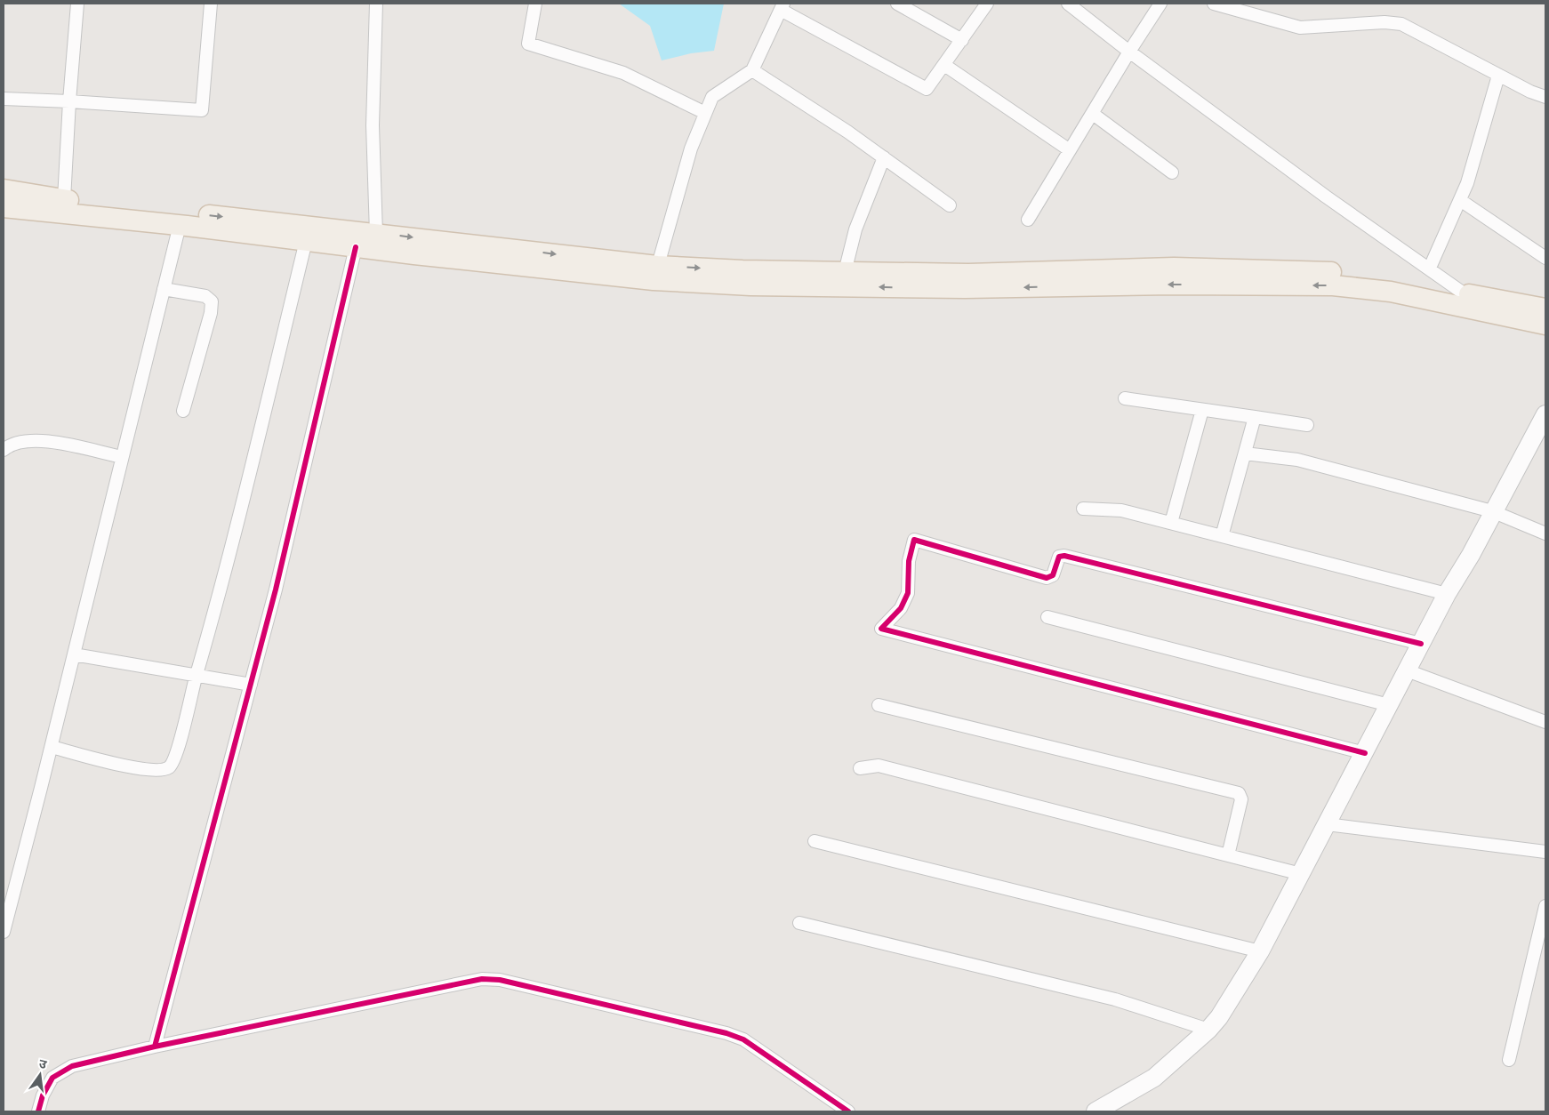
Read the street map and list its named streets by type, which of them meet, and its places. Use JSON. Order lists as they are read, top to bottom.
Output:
{
  "north": "top"
}
